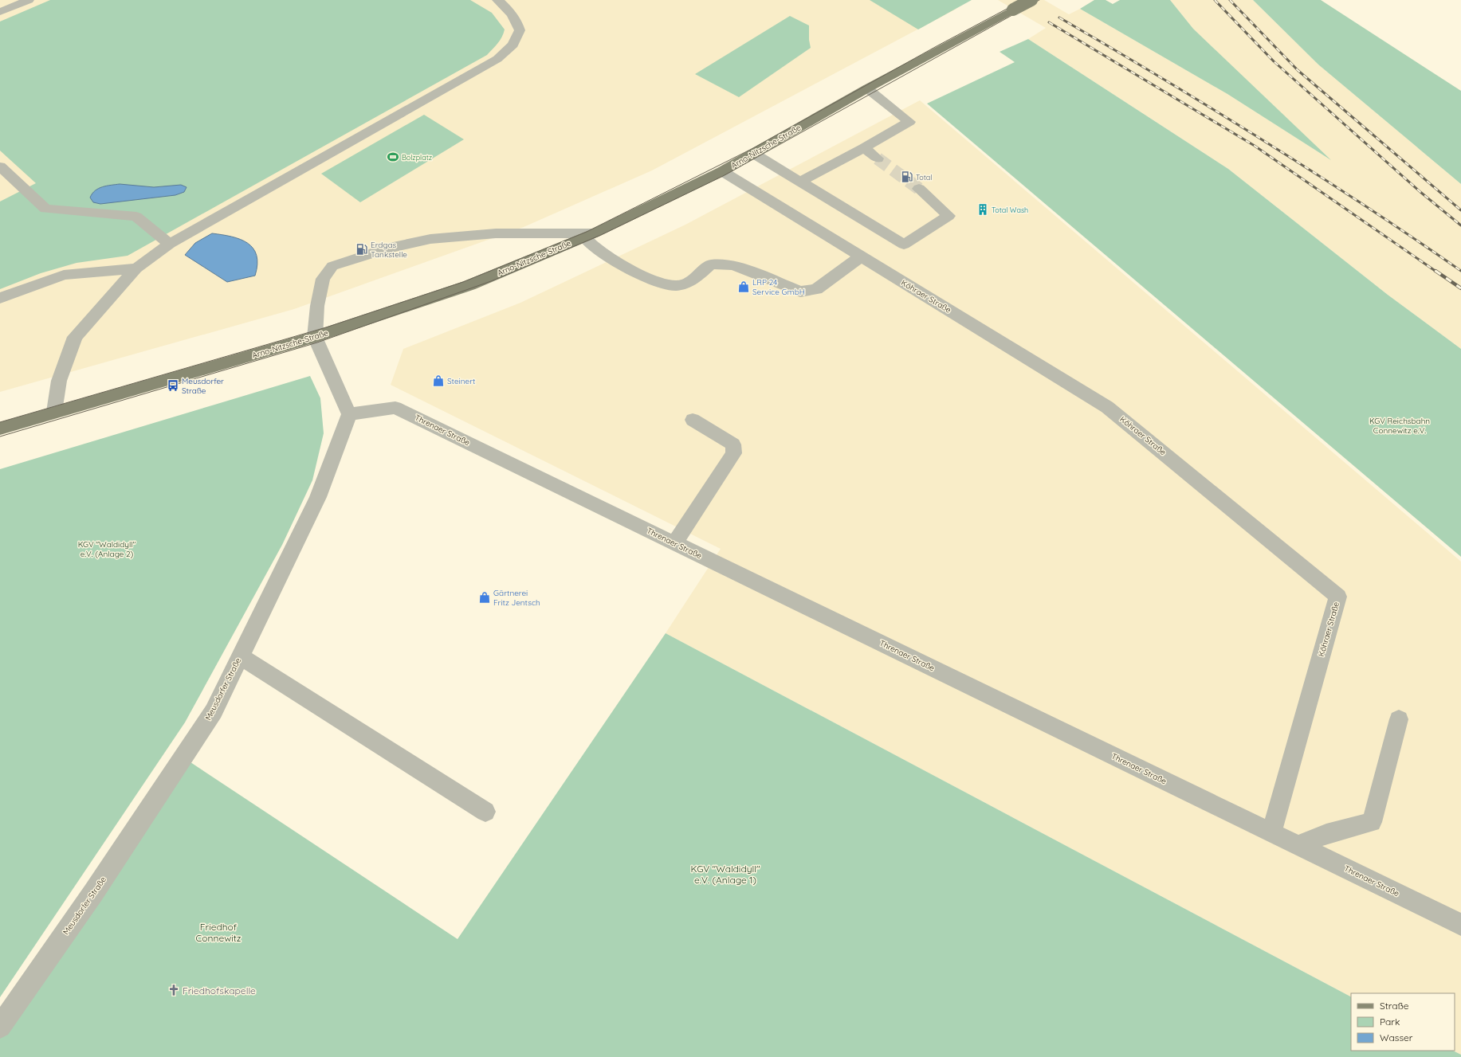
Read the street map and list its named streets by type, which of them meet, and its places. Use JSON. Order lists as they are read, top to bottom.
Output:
{
  "streets": {
    "main road": ["Arno-Nitzsche-Straße"],
    "street": ["Köhraer Straße", "Threnaer Straße", "Meusdorfer Straße"]
  },
  "crossings": [
    ["Arno-Nitzsche-Straße", "Köhraer Straße"],
    ["Köhraer Straße", "Threnaer Straße"],
    ["Threnaer Straße", "Meusdorfer Straße"]
  ],
  "parks": [
    "KGV Reichsbahn Connewitz e.V.",
    "KGV \"Waldidyll\" e.V. (Anlage 2)",
    "KGV \"Waldidyll\" e.V. (Anlage 1)",
    "Friedhof Connewitz"
  ],
  "places": {
    "sports": ["Bolzplatz"],
    "fuel station": ["Total", "Erdgas Tankstelle"],
    "building": ["Total Wash"],
    "shop": ["LRP 24 Service GmbH", "Steinert", "Gärtnerei Fritz Jentsch"],
    "bus stop": ["Meusdorfer Straße"],
    "church": ["Friedhofskapelle"]
  },
  "legend": ["Straße", "Park", "Wasser"]
}
